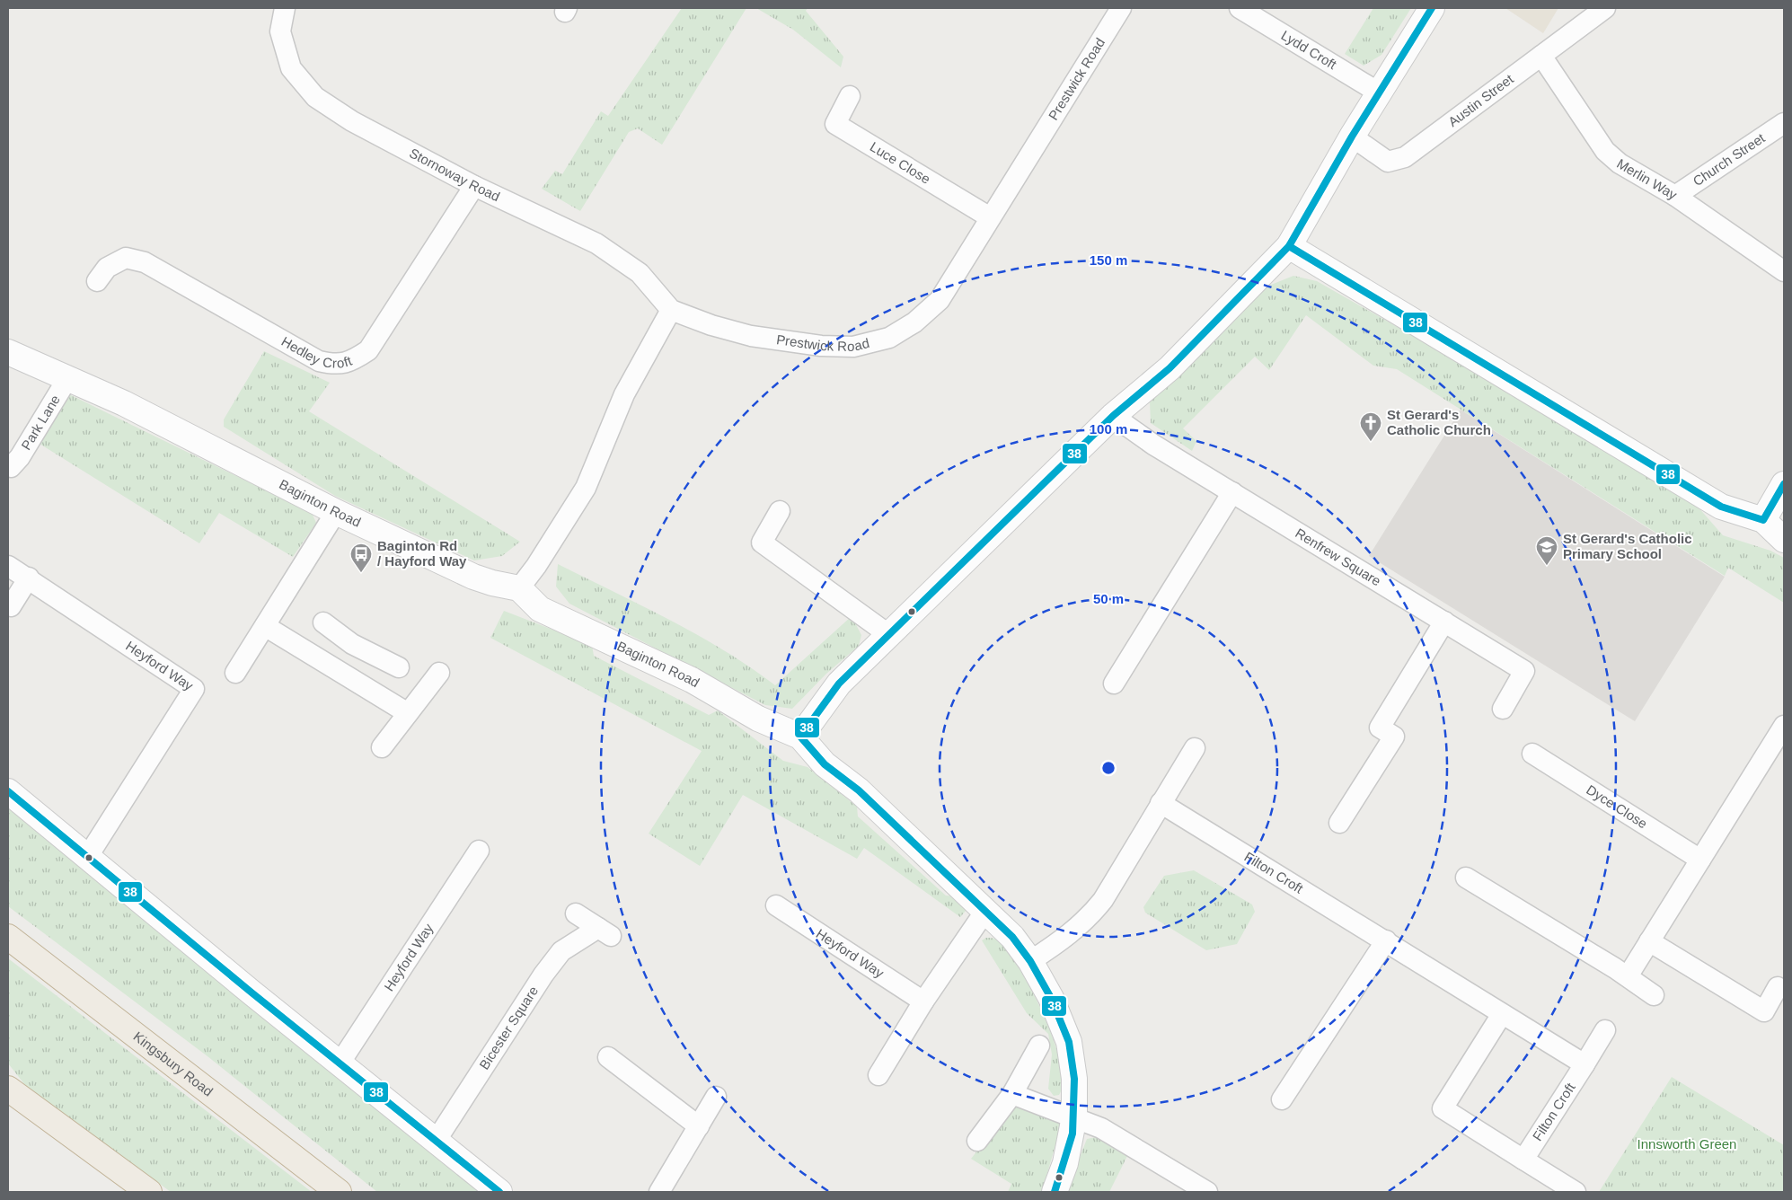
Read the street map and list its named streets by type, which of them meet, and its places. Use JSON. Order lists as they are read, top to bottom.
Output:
{
  "streets": {
    "highway": ["Kingsbury Road"],
    "street": [
      "Lydd Croft",
      "Prestwick Road",
      "Austin Street",
      "Church Street",
      "Luce Close",
      "Stornoway Road",
      "Merlin Way",
      "Hedley Croft",
      "Park Lane",
      "Baginton Road",
      "Renfrew Square",
      "Heyford Way",
      "Dyce Close",
      "Filton Croft",
      "Bicester Square"
    ]
  },
  "crossings": [
    ["Prestwick Road", "Luce Close"],
    ["Prestwick Road", "Stornoway Road"],
    ["Austin Street", "Merlin Way"],
    ["Church Street", "Merlin Way"],
    ["Stornoway Road", "Hedley Croft"],
    ["Park Lane", "Baginton Road"]
  ],
  "parks": ["Innsworth Green"],
  "places": {
    "church": ["St Gerard's Catholic Church"],
    "school or university": ["St Gerard's Catholic Primary School"],
    "bus stop": ["Baginton Rd / Hayford Way"]
  },
  "lines": ["transit line 38"],
  "rings": ["150 m", "100 m", "50 m"]
}
